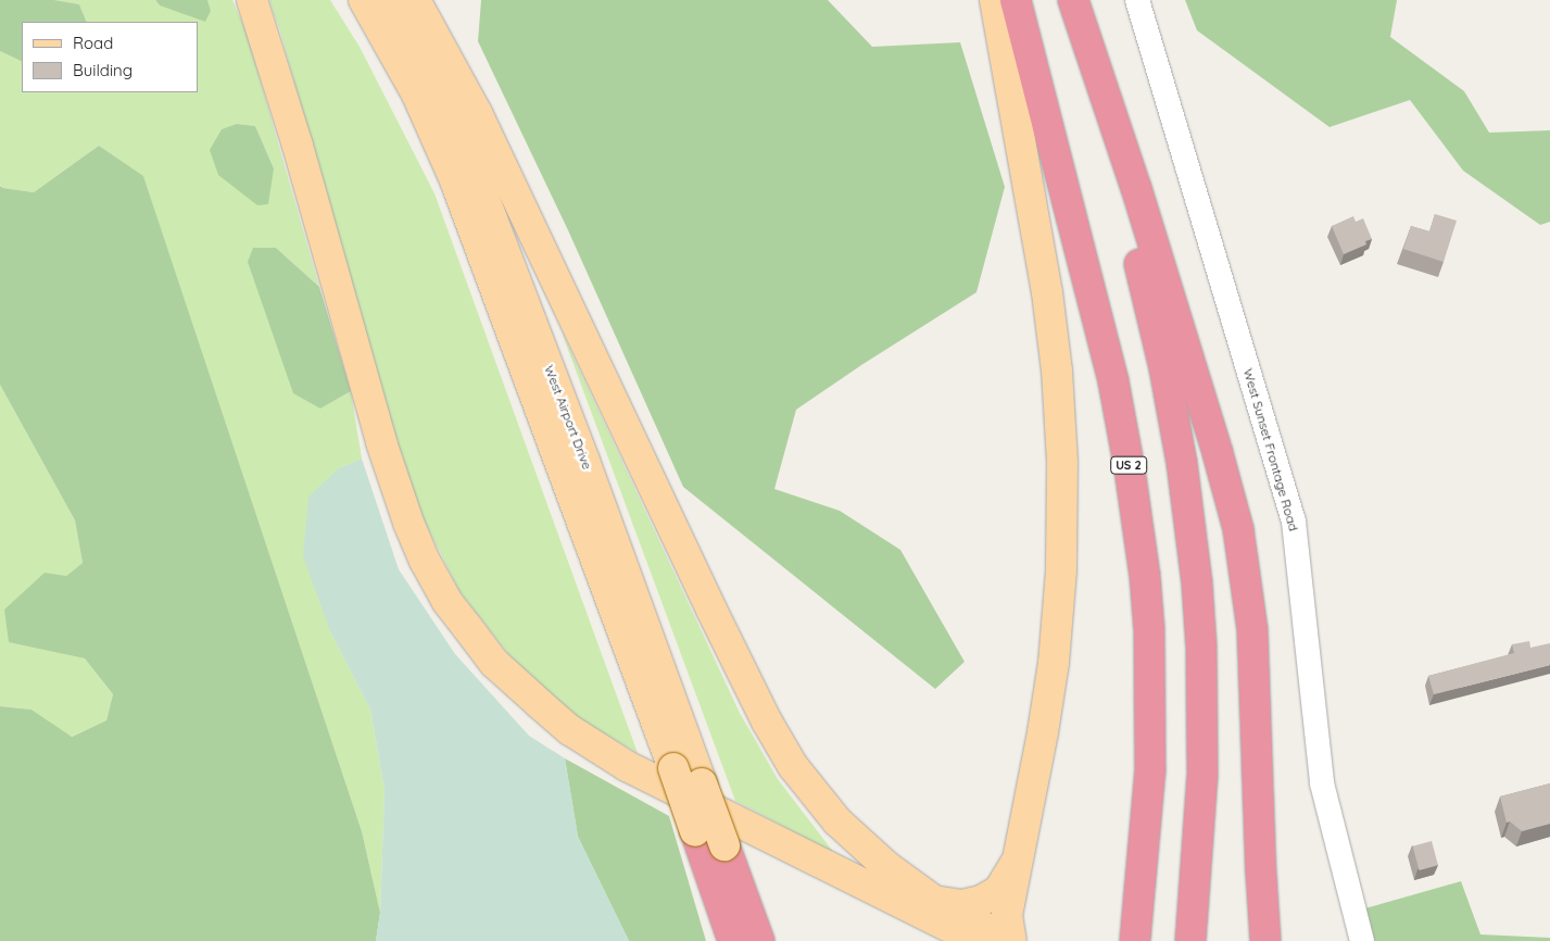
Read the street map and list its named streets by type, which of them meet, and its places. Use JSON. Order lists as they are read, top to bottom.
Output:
{
  "streets": {
    "highway": ["US 2"],
    "main road": ["West Airport Drive"],
    "street": ["West Sunset Frontage Road"]
  },
  "legend": ["Road", "Building"]
}
